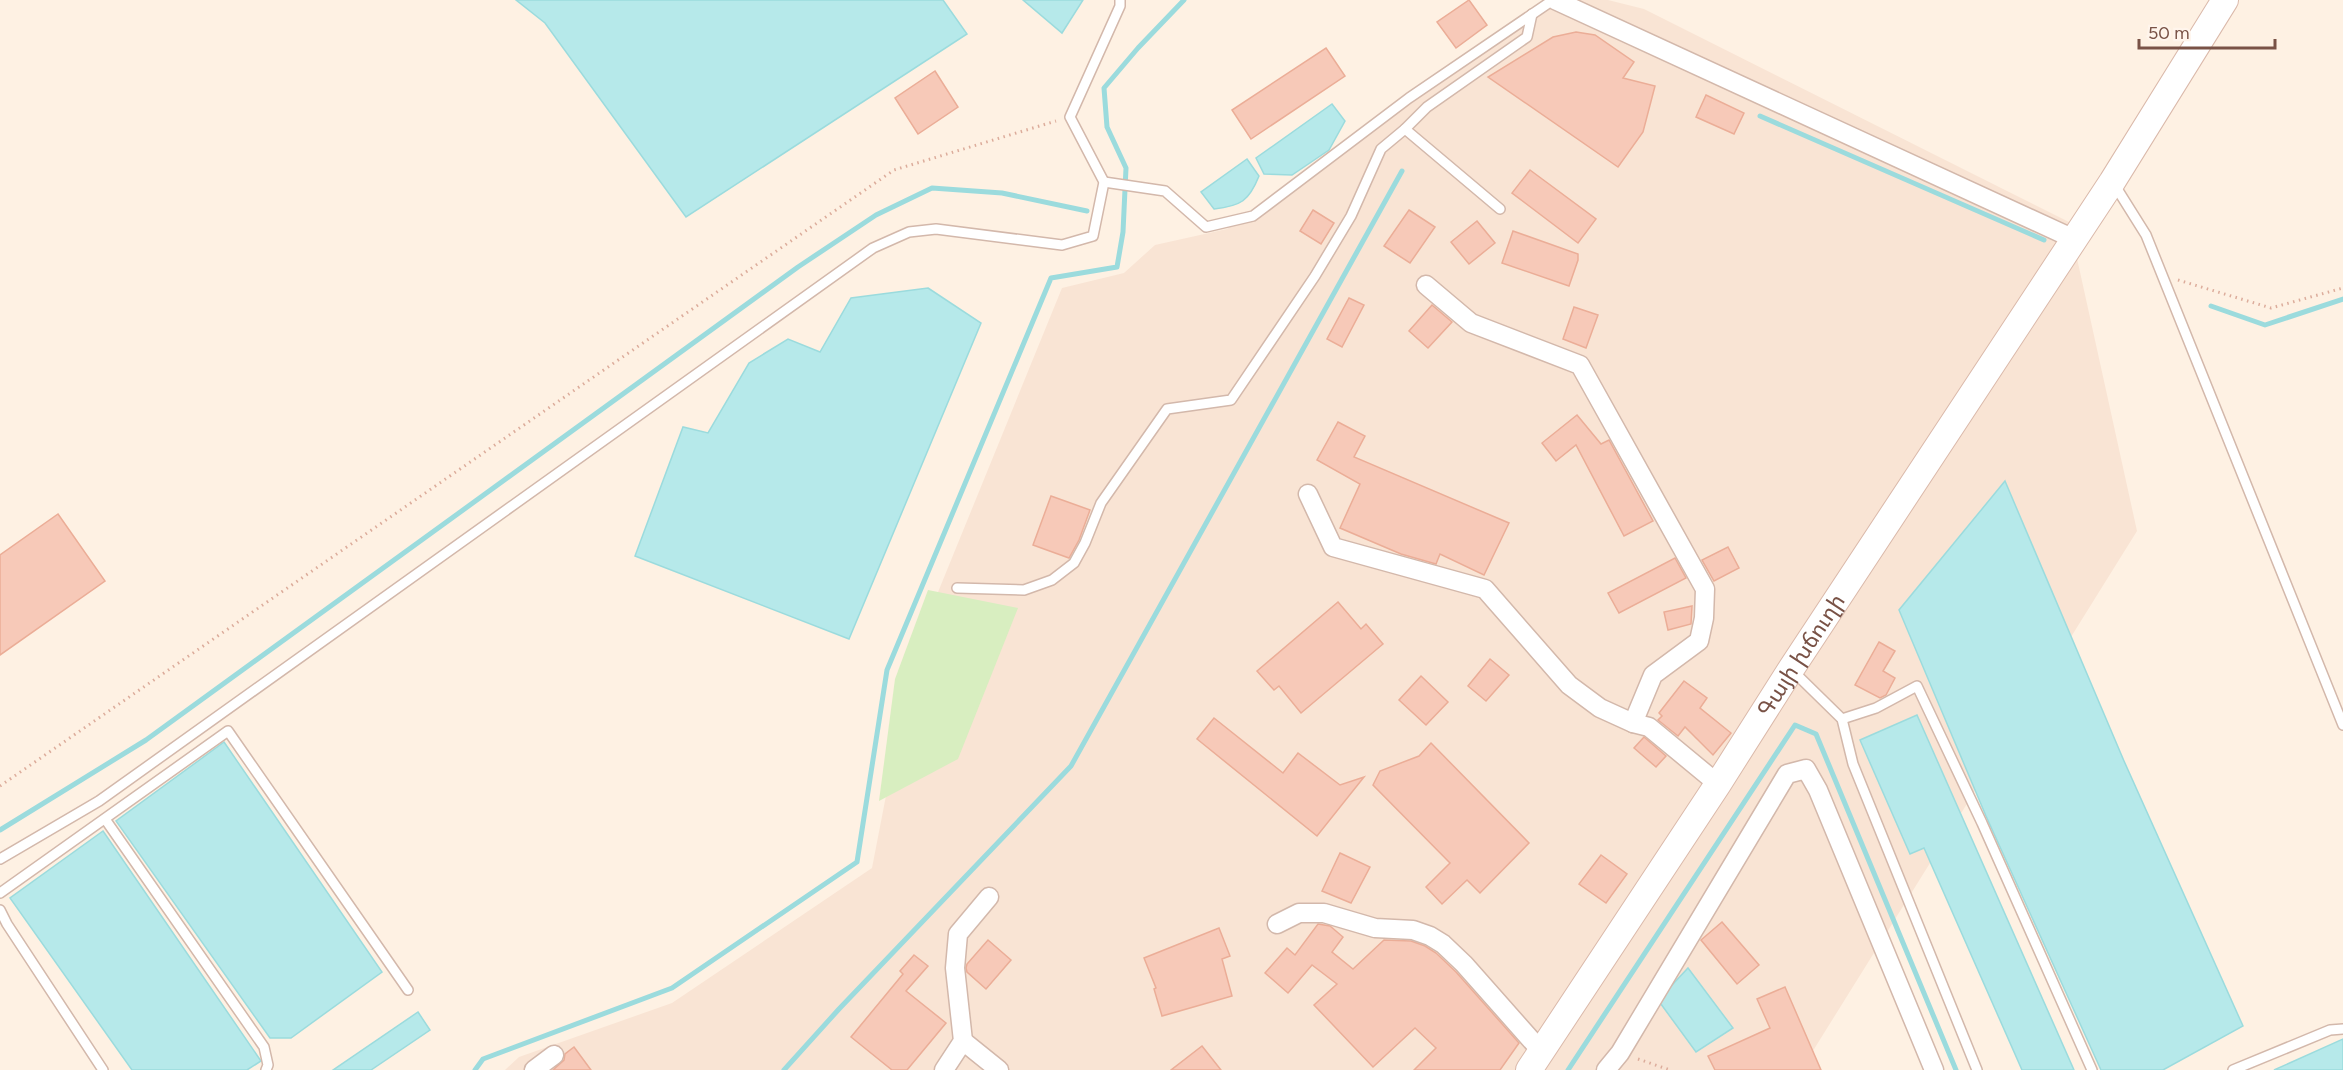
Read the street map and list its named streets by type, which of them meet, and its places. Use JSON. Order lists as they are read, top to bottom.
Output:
{
  "streets": {
    "main road": ["Գայի խճուղի"]
  },
  "scale_bar": "50 m"
}
